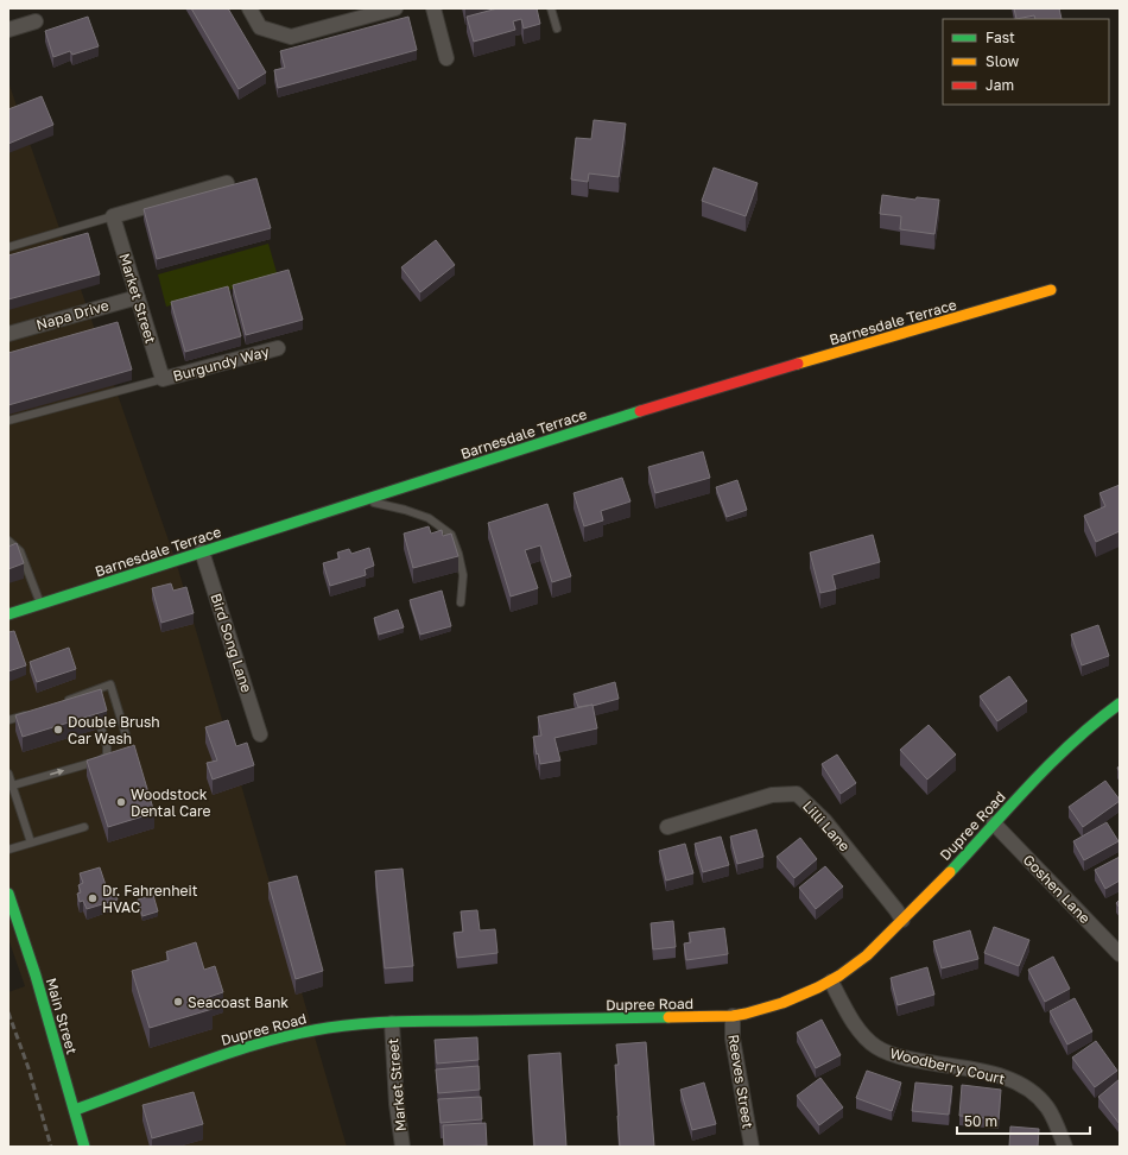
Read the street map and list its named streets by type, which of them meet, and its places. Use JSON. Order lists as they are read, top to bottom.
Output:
{
  "streets": {
    "street": [
      "Market Street",
      "Napa Drive",
      "Barnesdale Terrace",
      "Burgundy Way",
      "Bird Song Lane",
      "Lilli Lane",
      "Dupree Road",
      "Goshen Lane",
      "Main Street",
      "Woodberry Court",
      "Reeves Street"
    ]
  },
  "crossings": [
    ["Market Street", "Napa Drive"],
    ["Market Street", "Burgundy Way"],
    ["Market Street", "Dupree Road"],
    ["Barnesdale Terrace", "Bird Song Lane"],
    ["Lilli Lane", "Dupree Road"],
    ["Dupree Road", "Goshen Lane"],
    ["Dupree Road", "Main Street"],
    ["Dupree Road", "Woodberry Court"],
    ["Dupree Road", "Reeves Street"]
  ],
  "places": [
    "Double Brush Car Wash",
    "Woodstock Dental Care",
    "Dr. Fahrenheit HVAC",
    "Seacoast Bank"
  ],
  "legend": ["Fast", "Slow", "Jam"],
  "scale_bar": "50 m"
}
